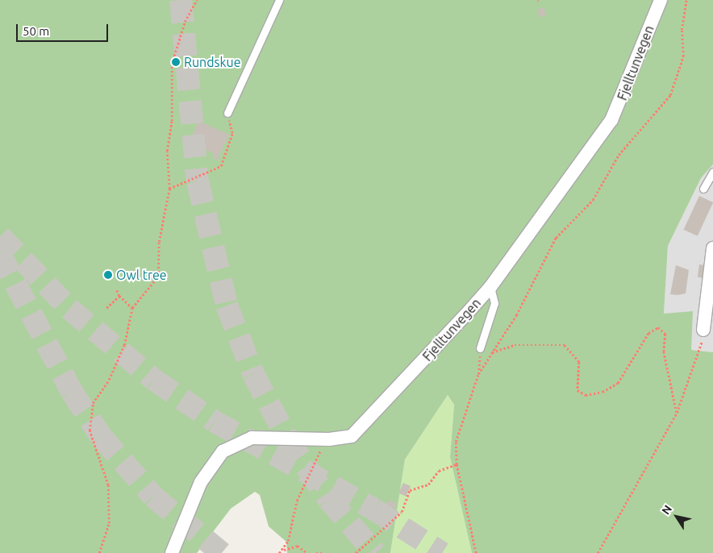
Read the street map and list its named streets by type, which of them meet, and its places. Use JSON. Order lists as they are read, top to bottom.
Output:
{
  "streets": {
    "street": ["Fjelltunvegen"]
  },
  "places": ["Rundskue", "Owl tree"],
  "scale_bar": "50 m",
  "north": "top left"
}
